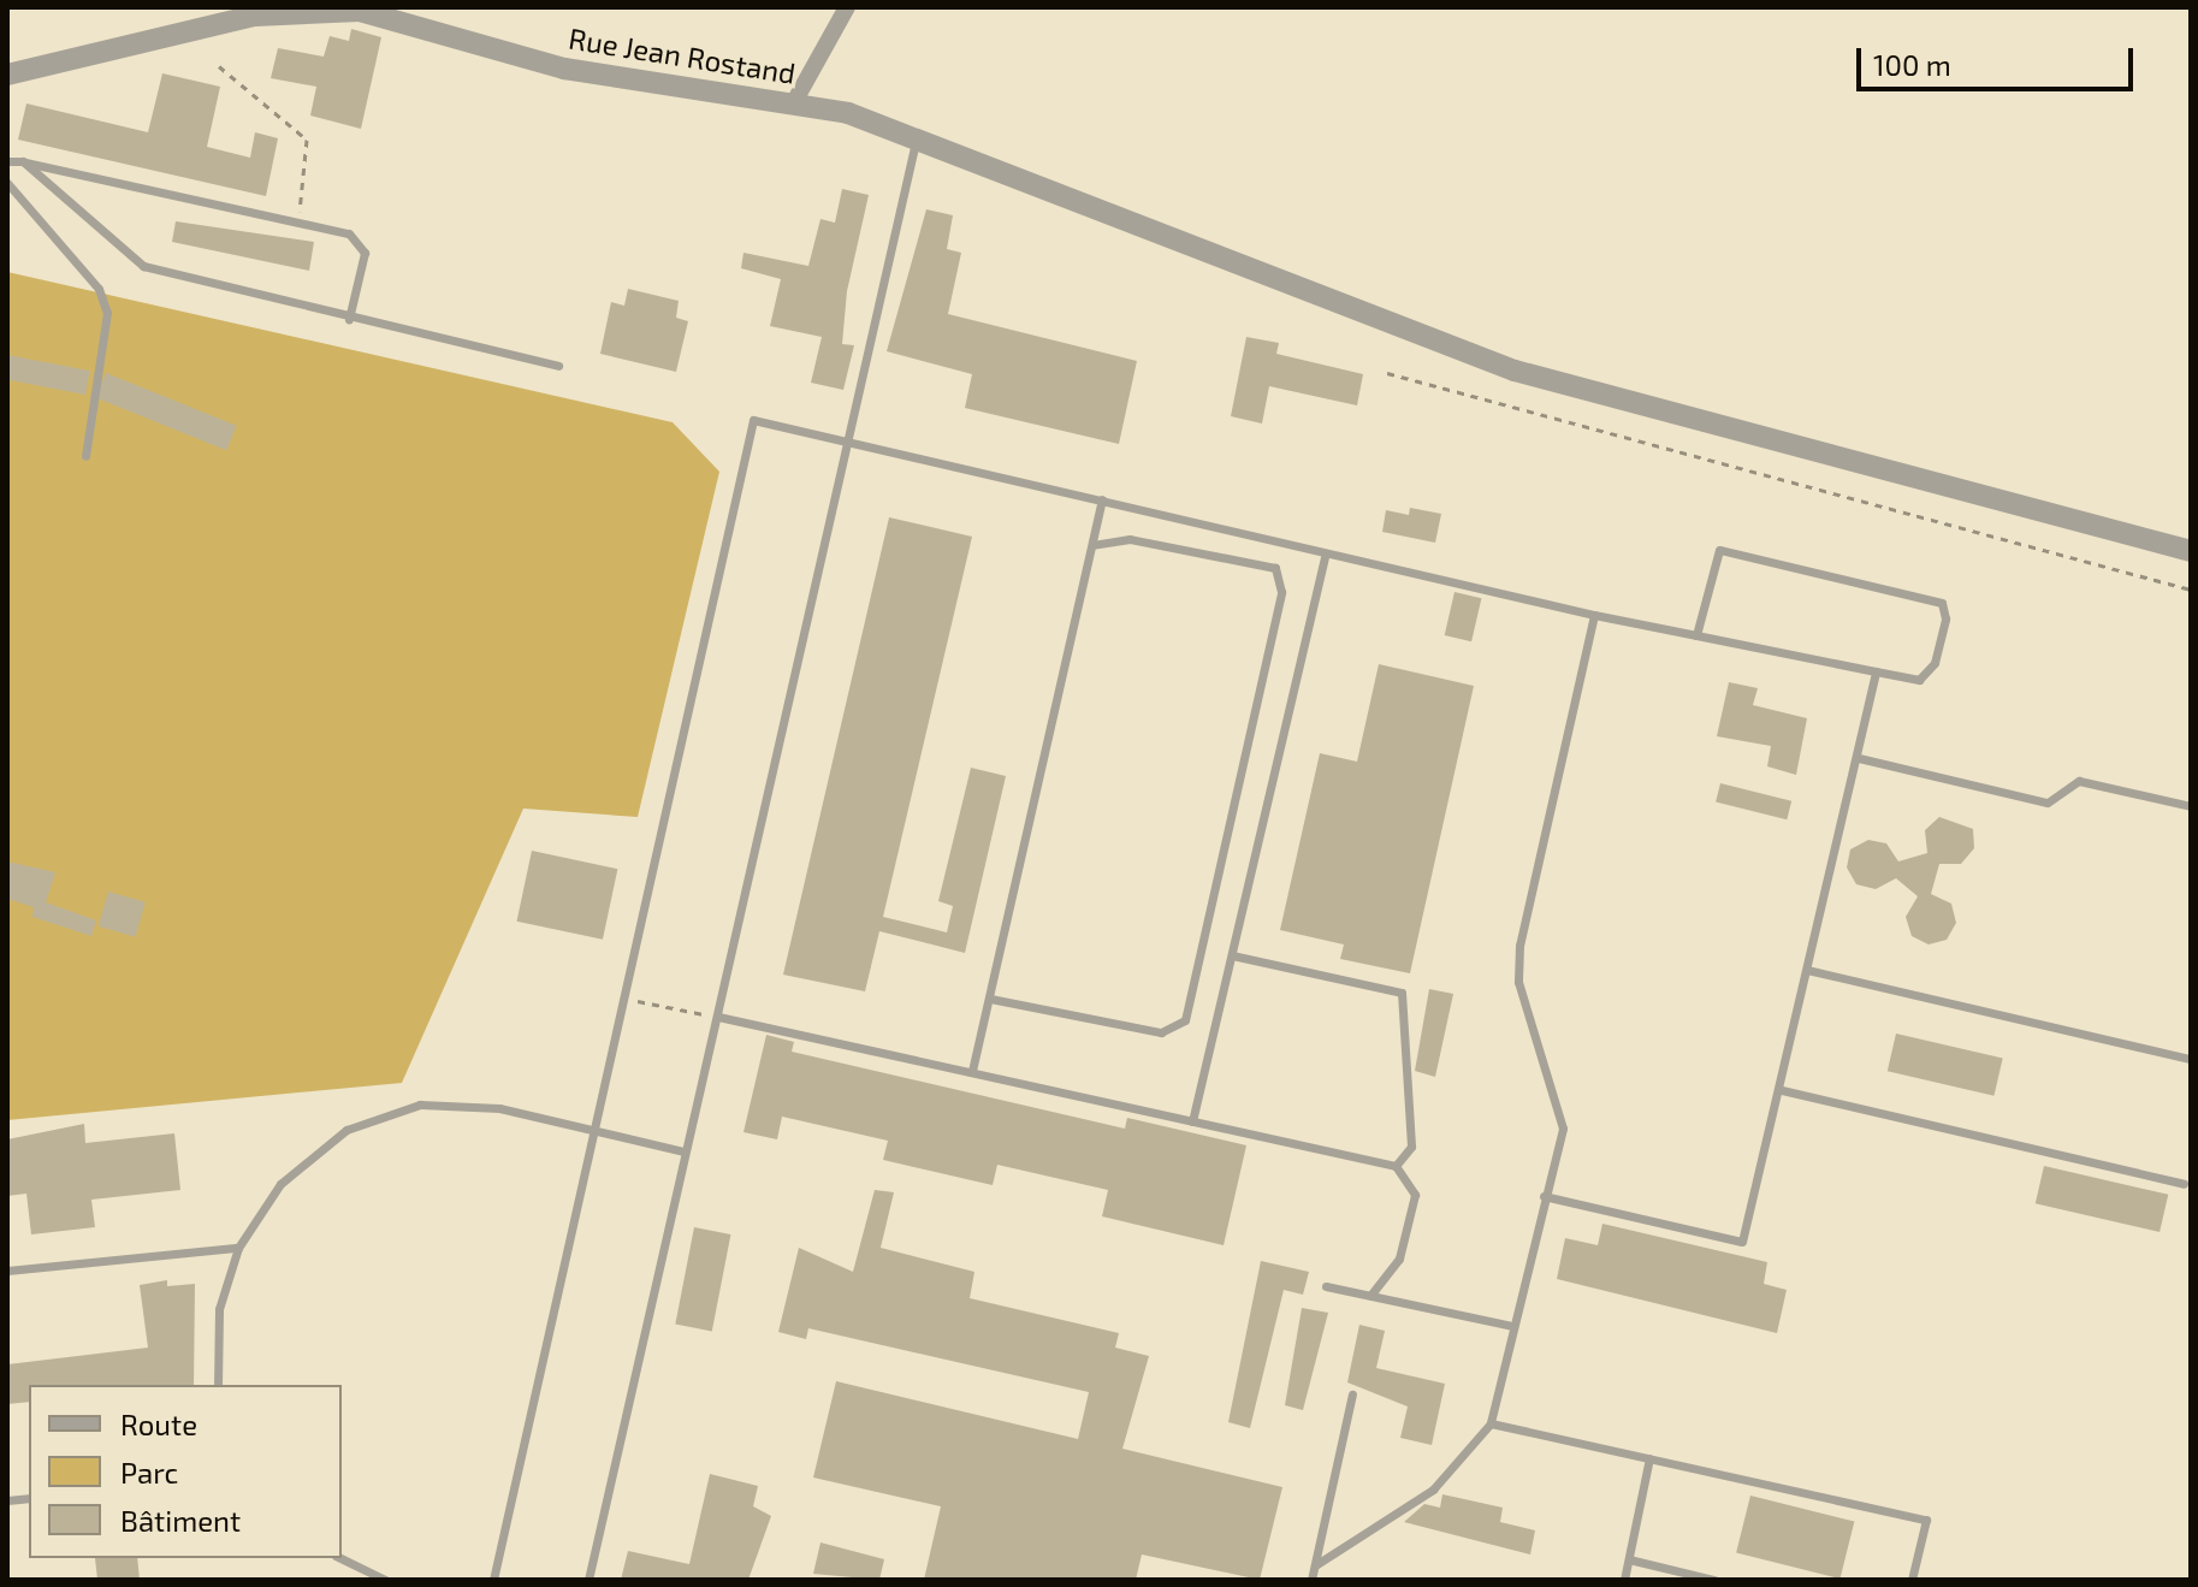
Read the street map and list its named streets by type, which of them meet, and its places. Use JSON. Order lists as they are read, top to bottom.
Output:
{
  "streets": {
    "street": ["Rue Jean Rostand"]
  },
  "legend": ["Route", "Parc", "Bâtiment"],
  "scale_bar": "100 m"
}
